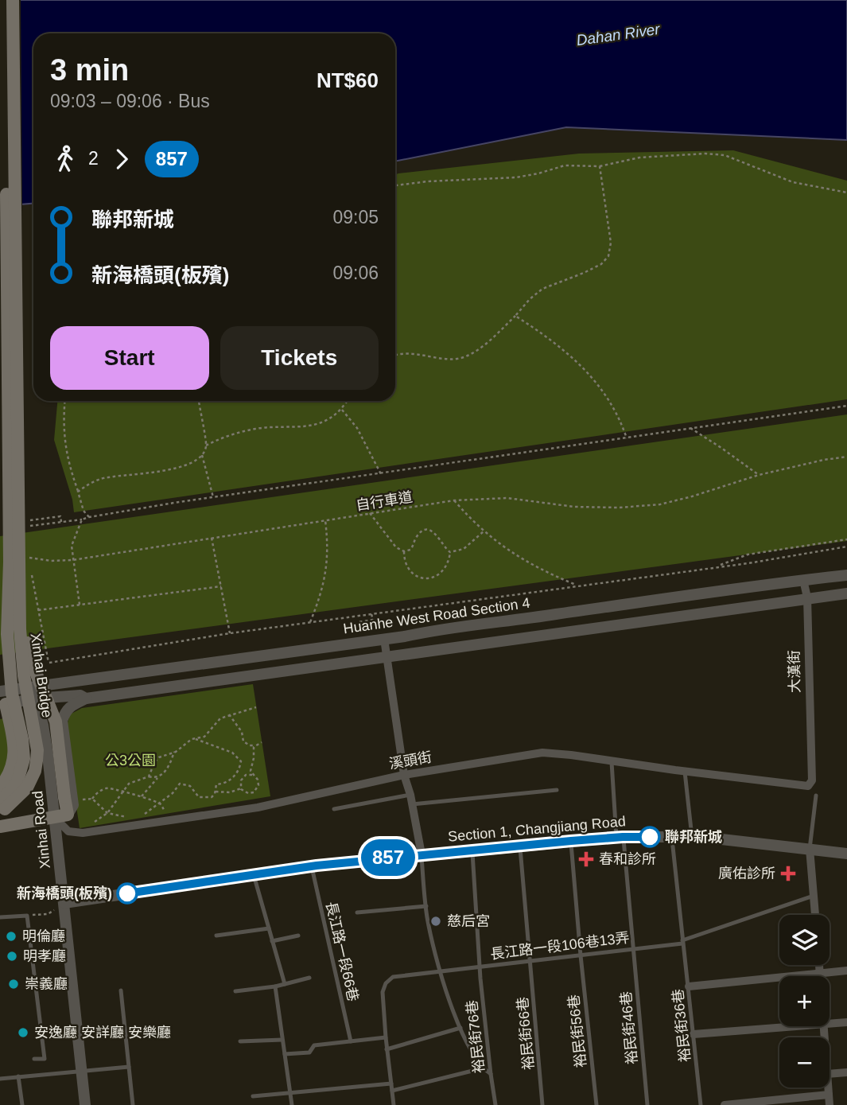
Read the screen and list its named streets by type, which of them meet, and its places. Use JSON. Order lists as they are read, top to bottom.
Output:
{
  "streets": {
    "main road": ["Xinhai Bridge"],
    "street": [
      "Huanhe West Road Section 4",
      "大漢街",
      "溪頭街",
      "Section 1, Changjiang Road",
      "Xinhai Road"
    ],
    "lane": [
      "長江路一段106巷13弄",
      "長江路一段66巷",
      "裕民街36巷",
      "裕民街46巷",
      "裕民街56巷",
      "裕民街66巷",
      "裕民街76巷"
    ],
    "path": ["自行車道"]
  },
  "crossings": [
    ["Huanhe West Road Section 4", "大漢街"],
    ["Huanhe West Road Section 4", "Xinhai Road"],
    ["大漢街", "溪頭街"],
    ["溪頭街", "Xinhai Road"],
    ["溪頭街", "裕民街46巷"],
    ["Section 1, Changjiang Road", "Xinhai Road"],
    ["Section 1, Changjiang Road", "長江路一段66巷"],
    ["Section 1, Changjiang Road", "裕民街36巷"],
    ["Section 1, Changjiang Road", "裕民街46巷"],
    ["Section 1, Changjiang Road", "裕民街56巷"],
    ["Section 1, Changjiang Road", "裕民街66巷"],
    ["Section 1, Changjiang Road", "裕民街76巷"],
    ["長江路一段106巷13弄", "裕民街36巷"],
    ["長江路一段106巷13弄", "裕民街46巷"],
    ["長江路一段106巷13弄", "裕民街56巷"],
    ["長江路一段106巷13弄", "裕民街66巷"],
    ["長江路一段106巷13弄", "裕民街76巷"]
  ],
  "water": ["Dahan River"],
  "parks": ["公3公園"],
  "places": {
    "other": [
      "聯邦新城",
      "新海橋頭(板殯)",
      "慈后宮",
      "明倫廳",
      "明孝廳",
      "崇義廳",
      "安逸廳 安詳廳 安樂廳"
    ],
    "health": ["春和診所", "廣佑診所"]
  },
  "lines": ["bus line 857"],
  "page": {
    "on_map": "857",
    "heading": ["3 min", "09:03 – 09:06 · Bus", "NT$60"],
    "legs": ["2", "857"],
    "list": [
      {
        "name": "聯邦新城",
        "value": "09:05"
      },
      {
        "name": "新海橋頭(板殯)",
        "value": "09:06"
      }
    ],
    "buttons": ["Start", "Tickets"],
    "map_buttons": ["+", "−"]
  }
}
